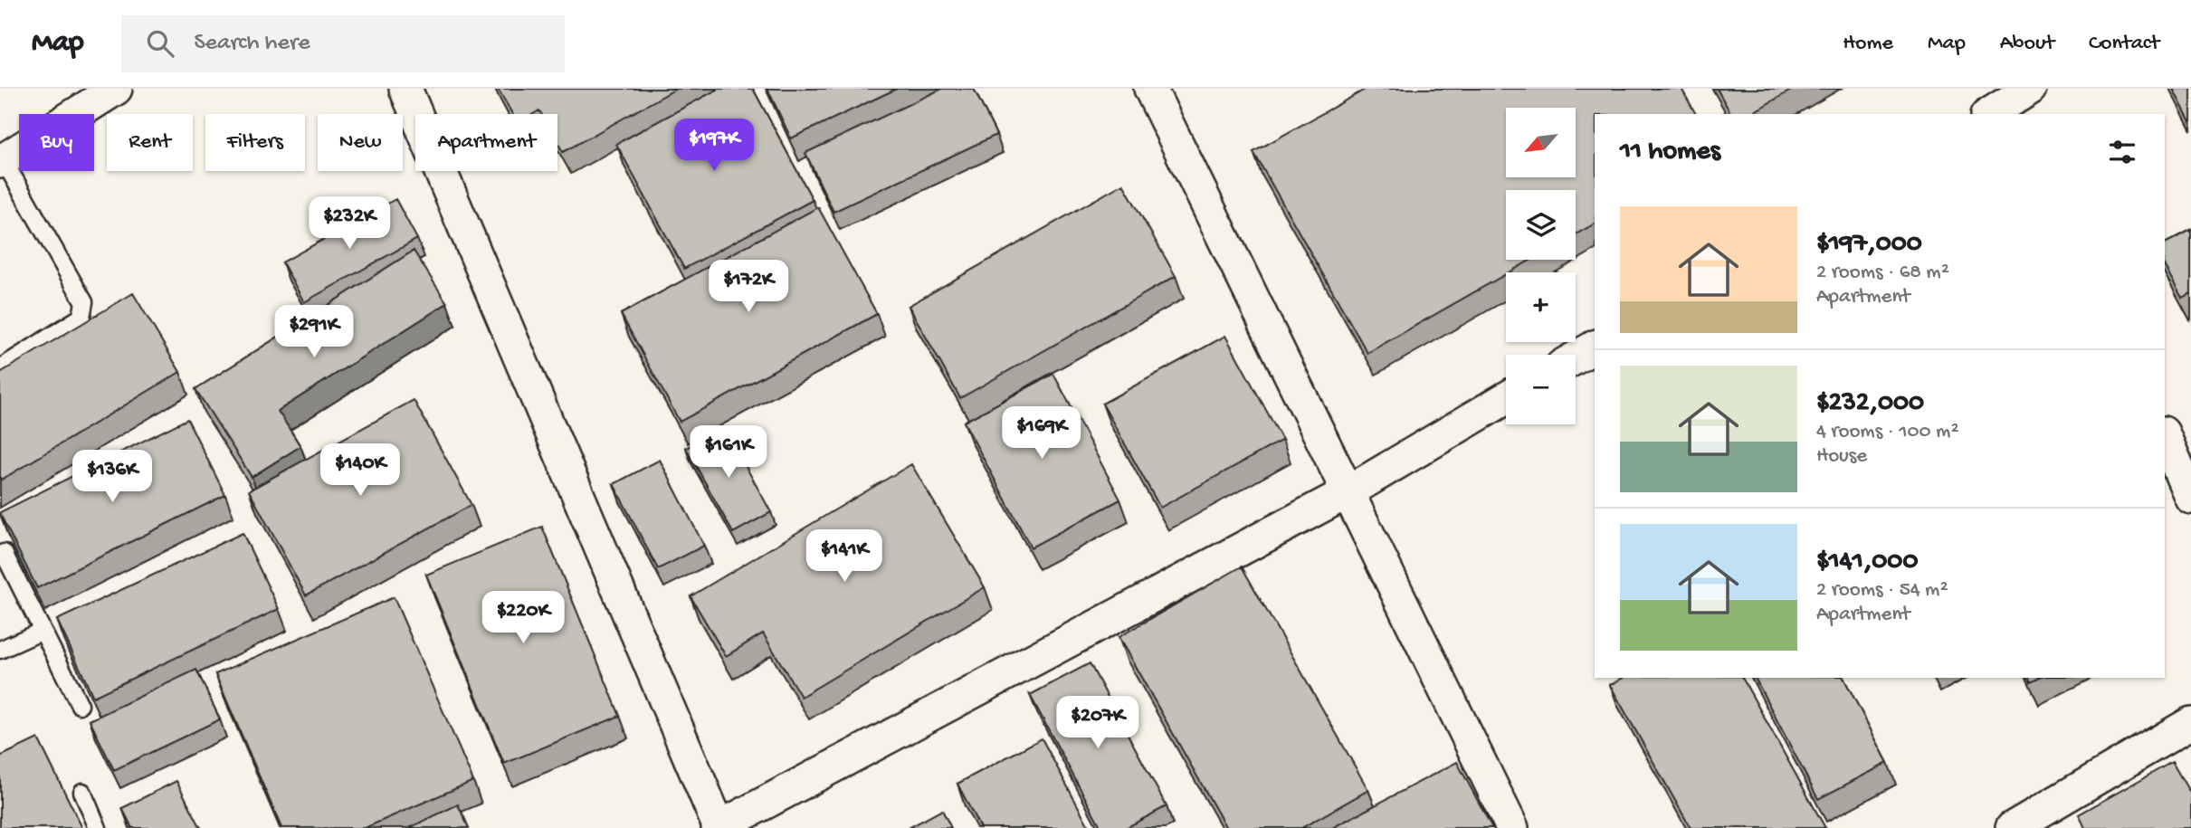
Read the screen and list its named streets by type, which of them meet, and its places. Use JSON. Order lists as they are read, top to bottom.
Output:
{
  "north": "bottom left",
  "page": {
    "header": "Map",
    "search": "Search here",
    "nav": [
      "Home",
      "Map",
      "About",
      "Contact"
    ],
    "map_buttons": ["+", "−"],
    "chip": [
      "Buy",
      "Rent",
      "Filters",
      "New",
      "Apartment"
    ],
    "heading": "11 homes",
    "price": [
      "$197K",
      "$232K",
      "$172K",
      "$291K",
      "$169K",
      "$161K",
      "$140K",
      "$136K",
      "$141K",
      "$220K",
      "$207K"
    ],
    "list": [
      {
        "name": "$197,000",
        "note": "2 rooms · 68 m² · Apartment"
      },
      {
        "name": "$232,000",
        "note": "4 rooms · 100 m² · House"
      },
      {
        "name": "$141,000",
        "note": "2 rooms · 54 m² · Apartment"
      }
    ]
  }
}
